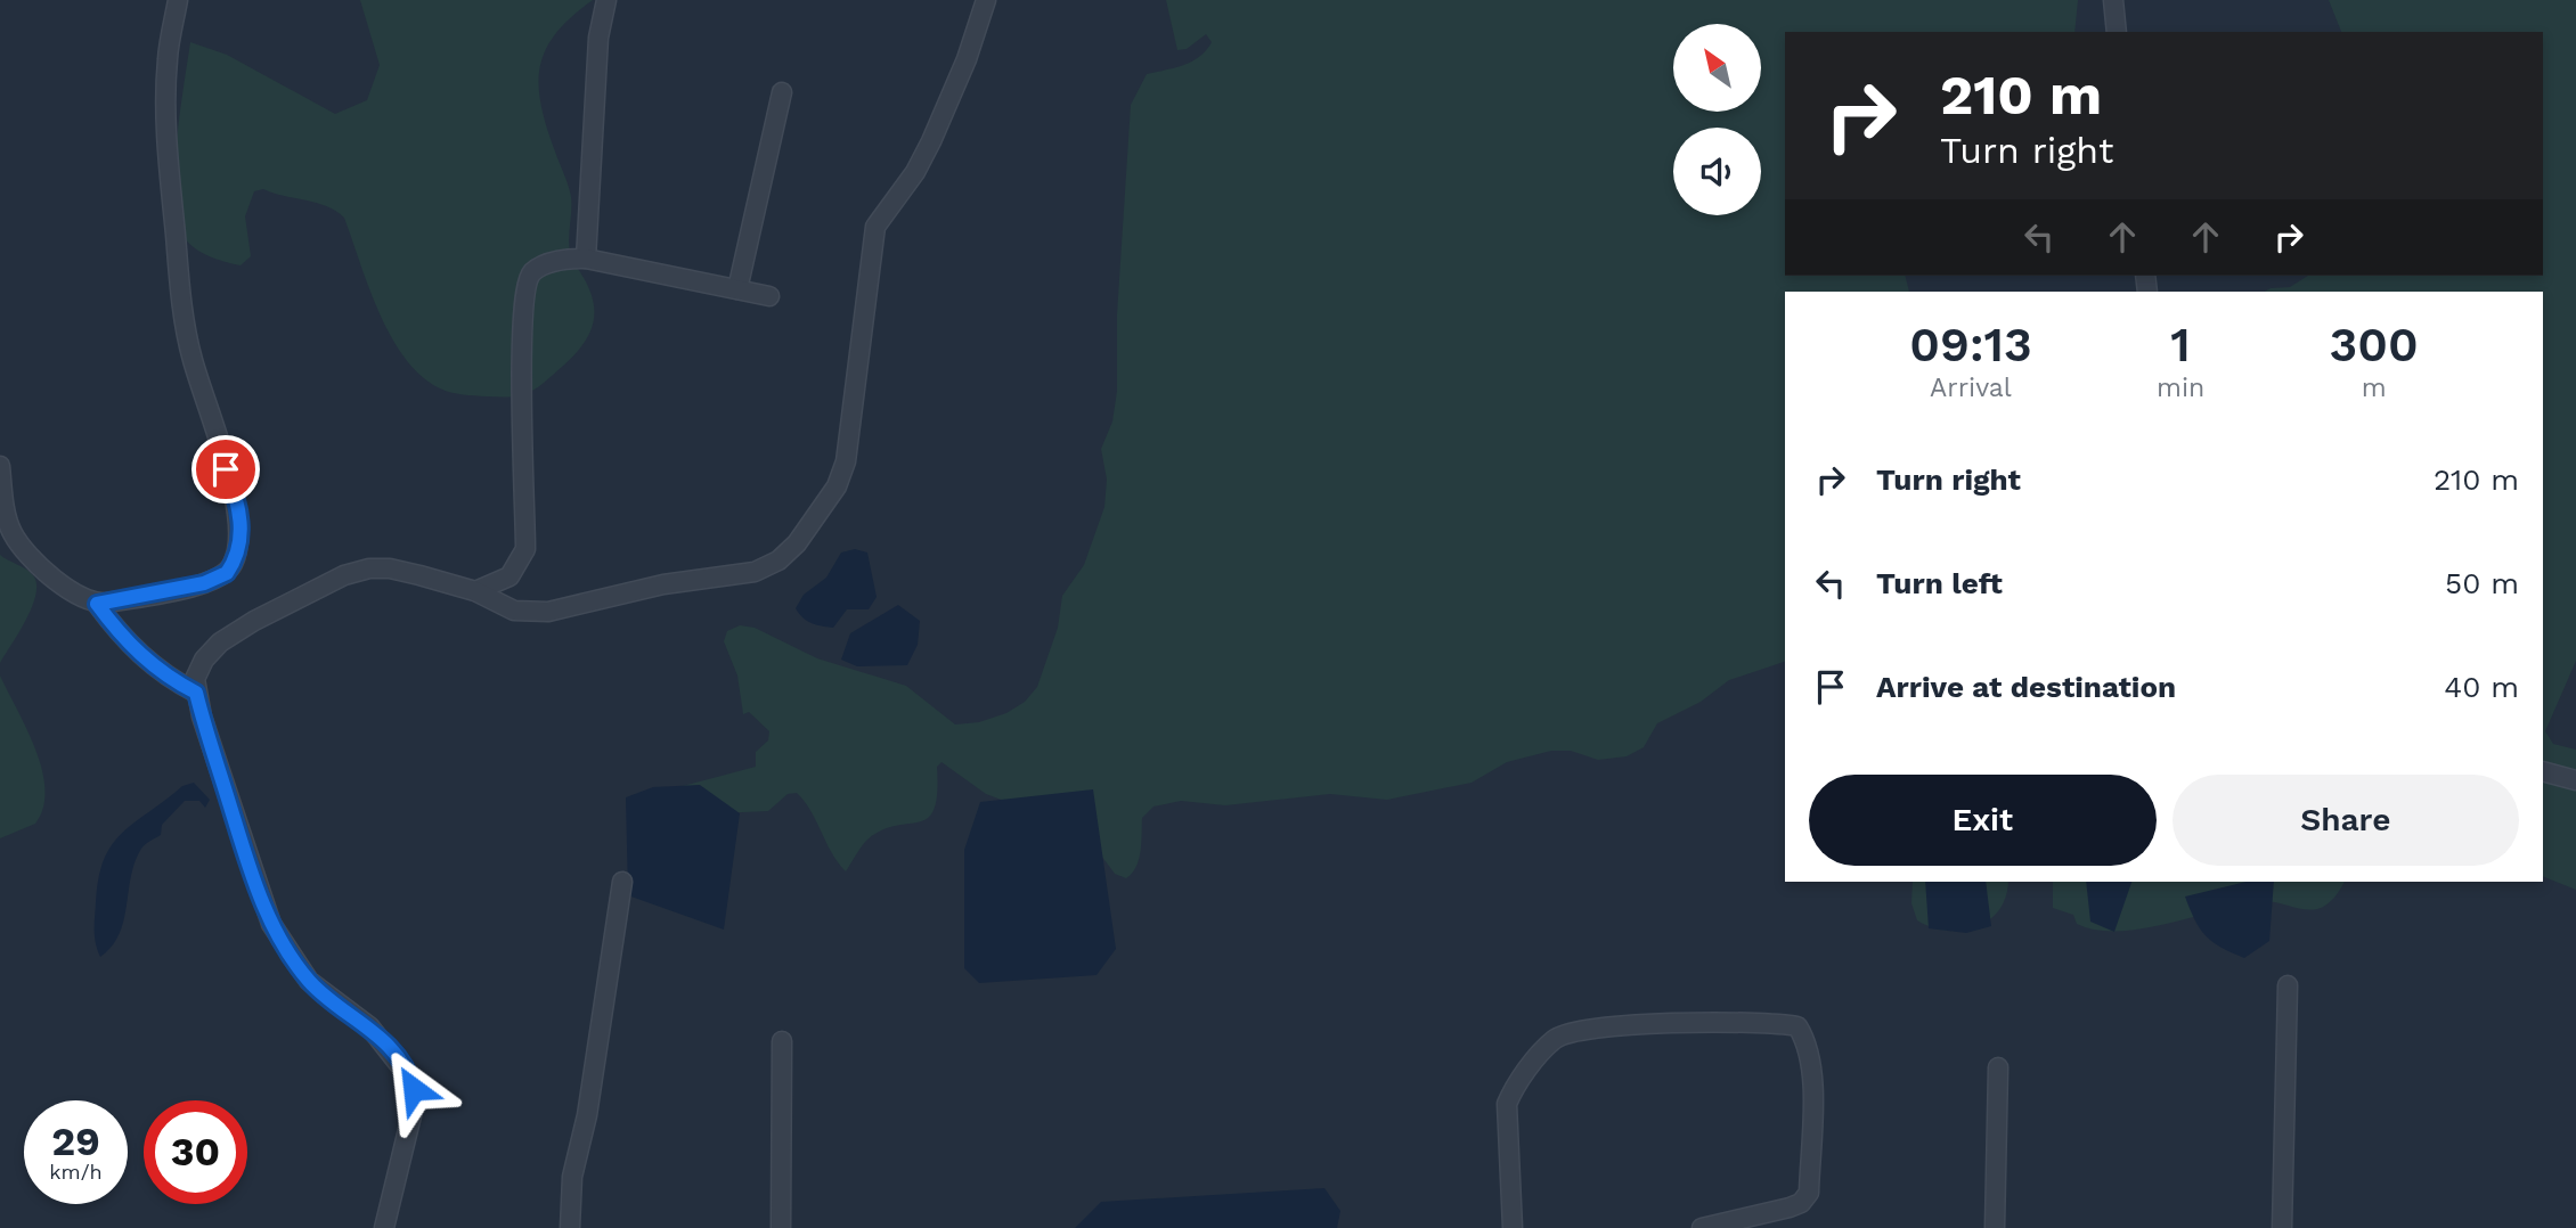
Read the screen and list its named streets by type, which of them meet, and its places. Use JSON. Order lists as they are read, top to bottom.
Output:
{
  "north": "top left",
  "page": {
    "turn": ["210 m", "Turn right"],
    "eta": [
      "09:13",
      "Arrival",
      "1",
      "min",
      "300",
      "m"
    ],
    "list": [
      {
        "name": "Turn right",
        "value": "210 m"
      },
      {
        "name": "Turn left",
        "value": "50 m"
      },
      {
        "name": "Arrive at destination",
        "value": "40 m"
      }
    ],
    "buttons": ["Exit", "Share"],
    "speed": "29 km/h",
    "limit": "30"
  }
}
